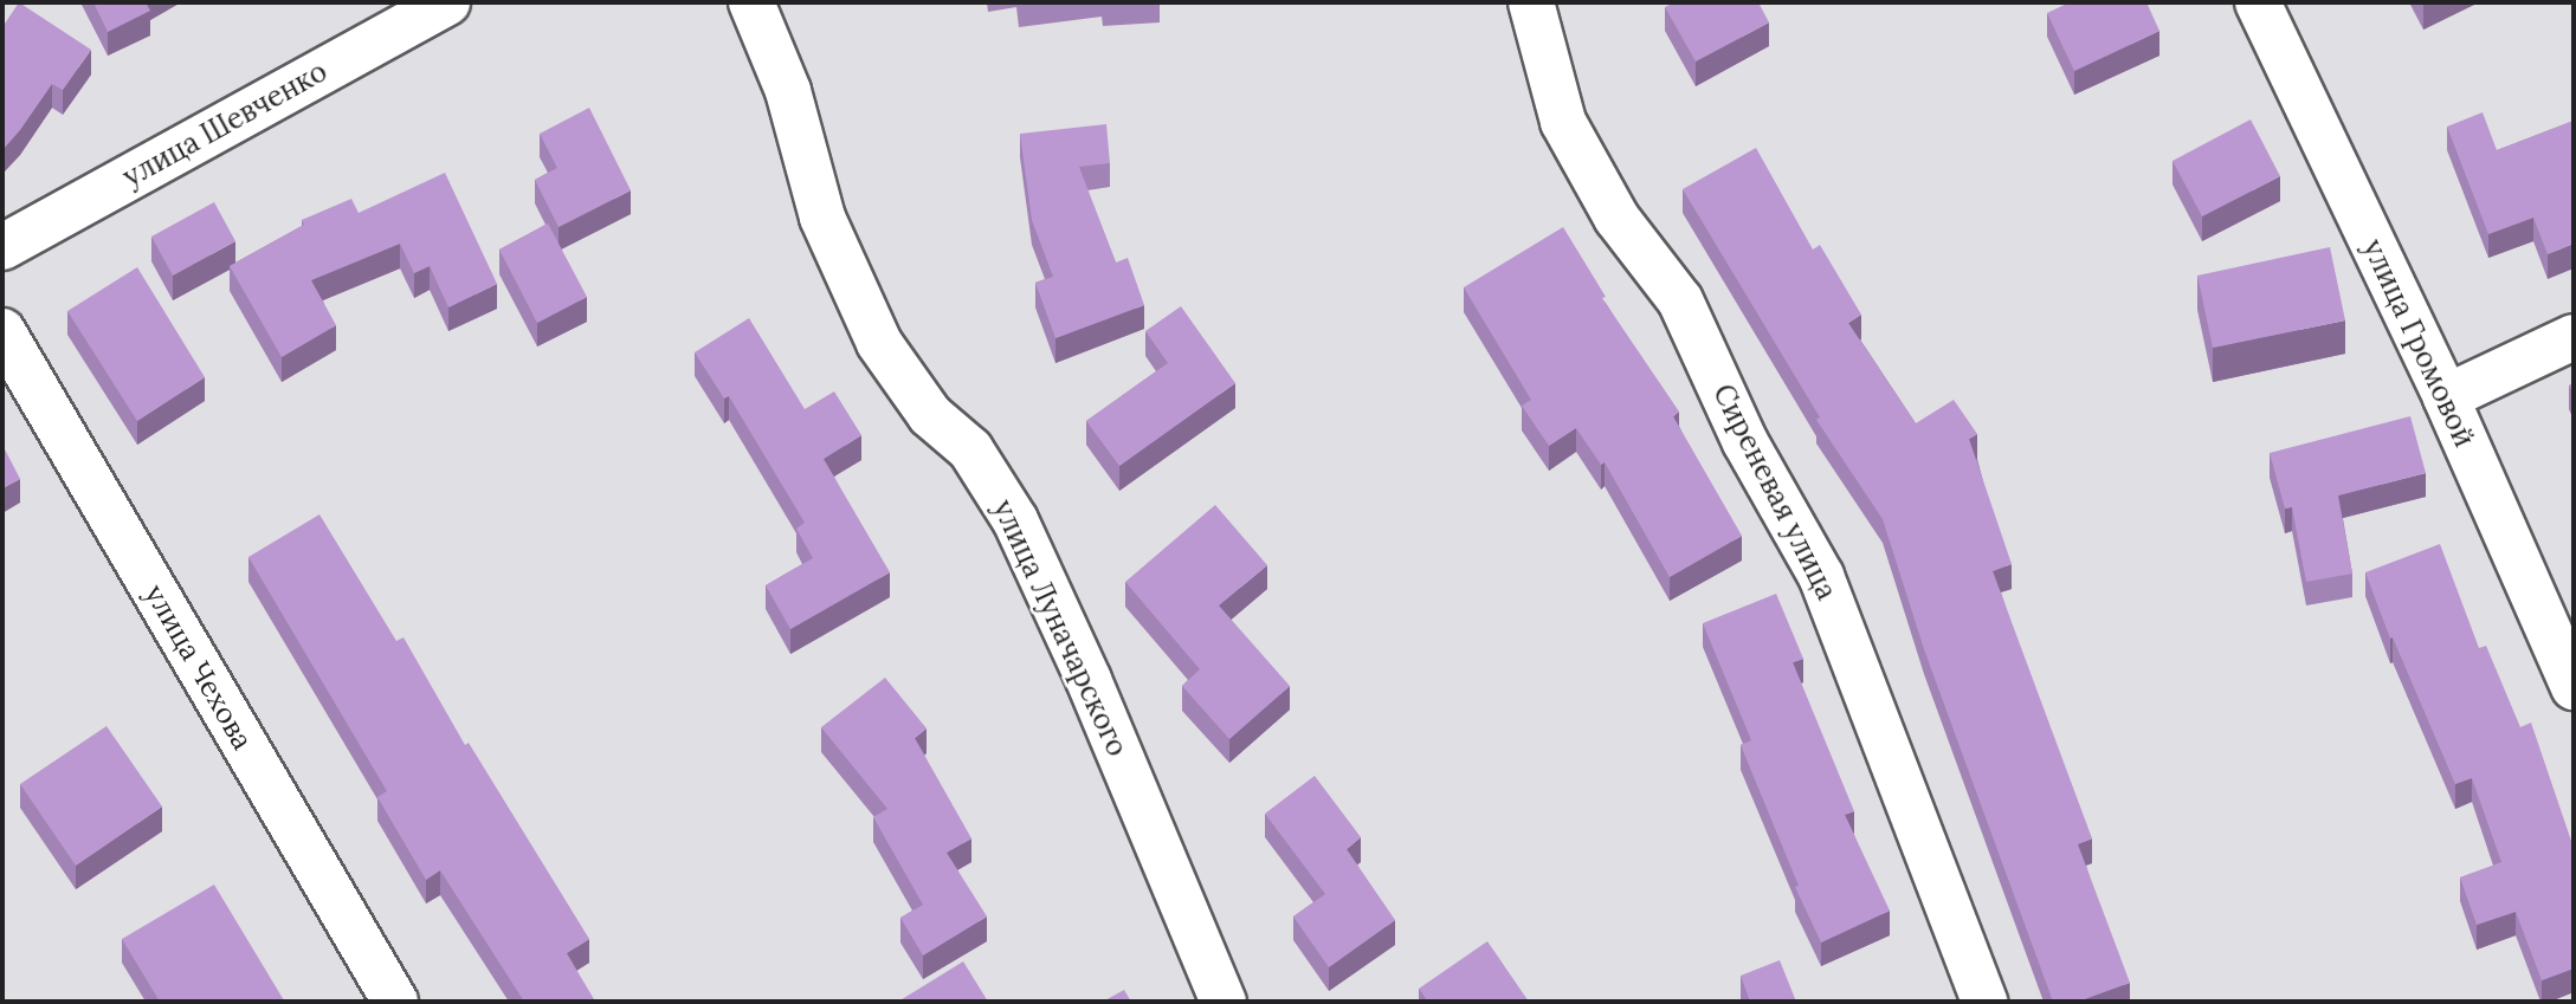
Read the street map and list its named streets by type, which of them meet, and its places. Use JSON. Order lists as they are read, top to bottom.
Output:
{
  "streets": {
    "street": [
      "улица Шевченко",
      "улица Громовой",
      "Сиреневая улица",
      "улица Луначарского",
      "улица Чехова"
    ]
  }
}
